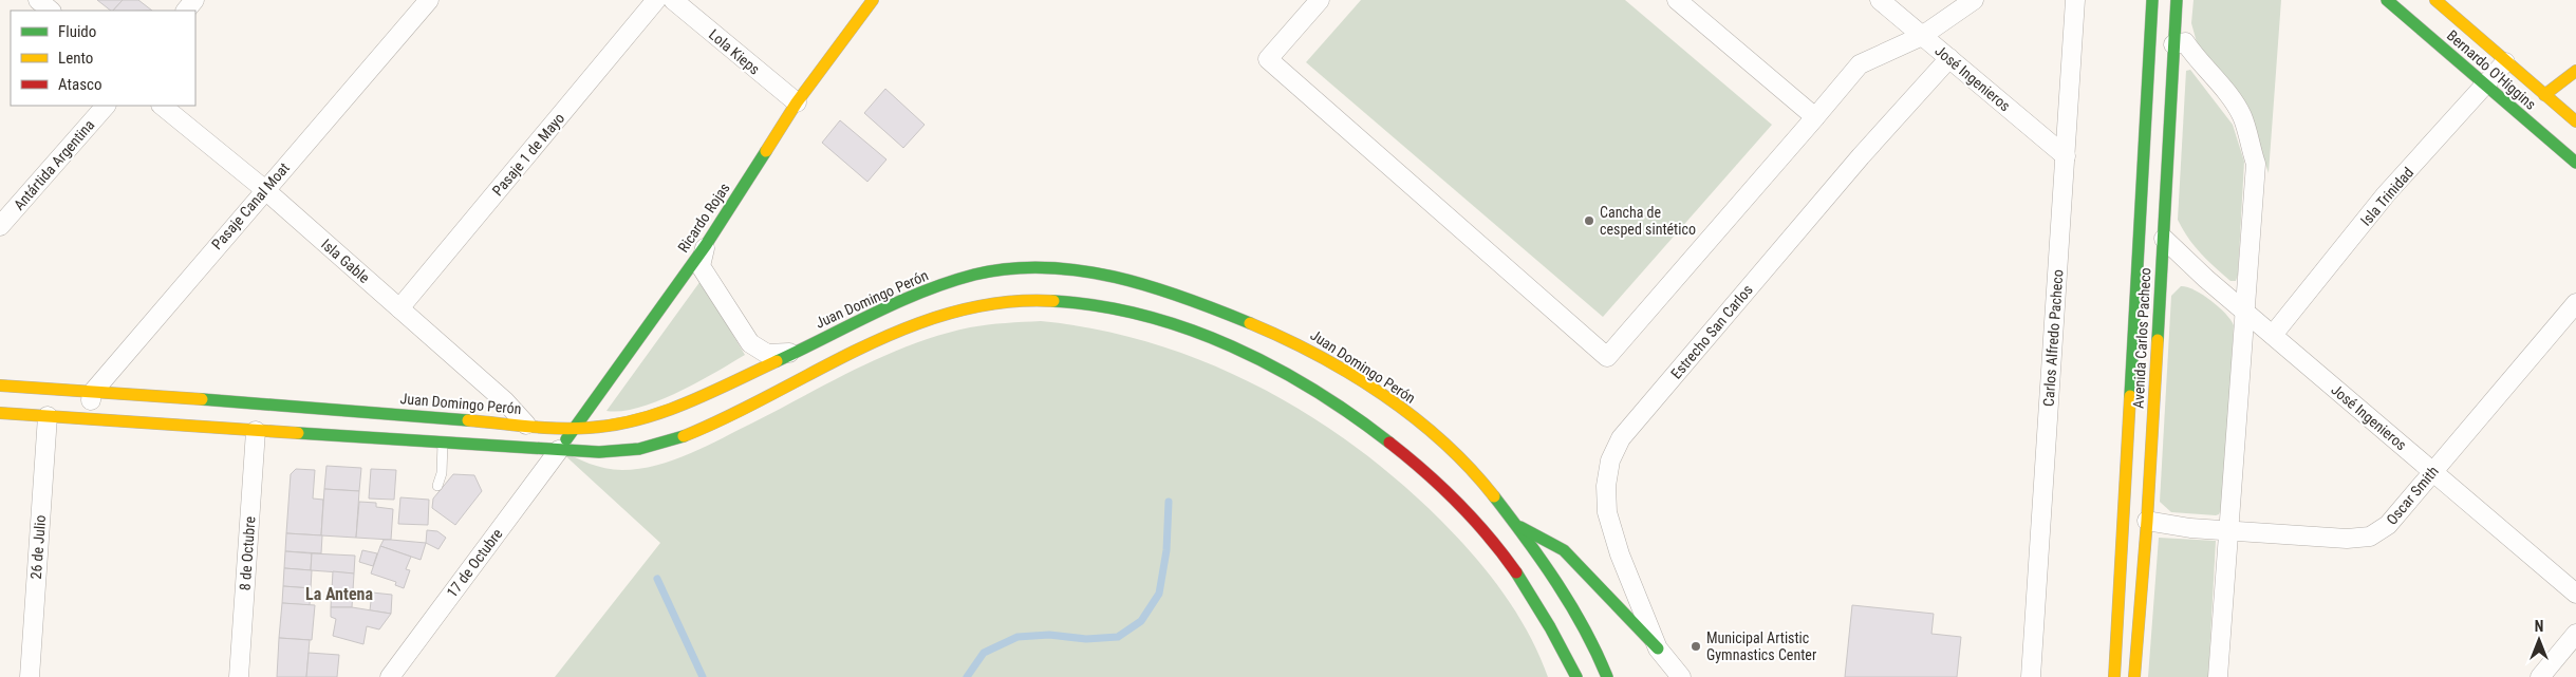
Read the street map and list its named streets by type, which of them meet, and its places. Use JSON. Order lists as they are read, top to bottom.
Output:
{
  "streets": {
    "main road": [
      "Bernardo O'Higgins",
      "Ricardo Rojas",
      "Juan Domingo Perón",
      "Avenida Carlos Pacheco"
    ],
    "street": [
      "Lola Kieps",
      "José Ingenieros",
      "Pasaje 1 de Mayo",
      "Antártida Argentina",
      "Isla Trinidad",
      "Pasaje Canal Moat",
      "Isla Gable",
      "Estrecho San Carlos",
      "Carlos Alfredo Pacheco",
      "Oscar Smith",
      "26 de Julio",
      "8 de Octubre",
      "17 de Octubre"
    ]
  },
  "crossings": [
    ["Lola Kieps", "Ricardo Rojas"],
    ["Bernardo O'Higgins", "Isla Trinidad"],
    ["José Ingenieros", "Isla Trinidad"],
    ["José Ingenieros", "Estrecho San Carlos"],
    ["José Ingenieros", "Carlos Alfredo Pacheco"],
    ["José Ingenieros", "Avenida Carlos Pacheco"],
    ["José Ingenieros", "Oscar Smith"],
    ["Pasaje 1 de Mayo", "Isla Gable"],
    ["Pasaje Canal Moat", "Isla Gable"],
    ["Pasaje Canal Moat", "Juan Domingo Perón"],
    ["Ricardo Rojas", "Juan Domingo Perón"],
    ["Ricardo Rojas", "17 de Octubre"],
    ["Isla Gable", "Juan Domingo Perón"],
    ["Avenida Carlos Pacheco", "Oscar Smith"]
  ],
  "districts": ["La Antena"],
  "places": ["Cancha de cesped sintético", "Municipal Artistic Gymnastics Center"],
  "legend": ["Fluido", "Lento", "Atasco"],
  "north": "top"
}
